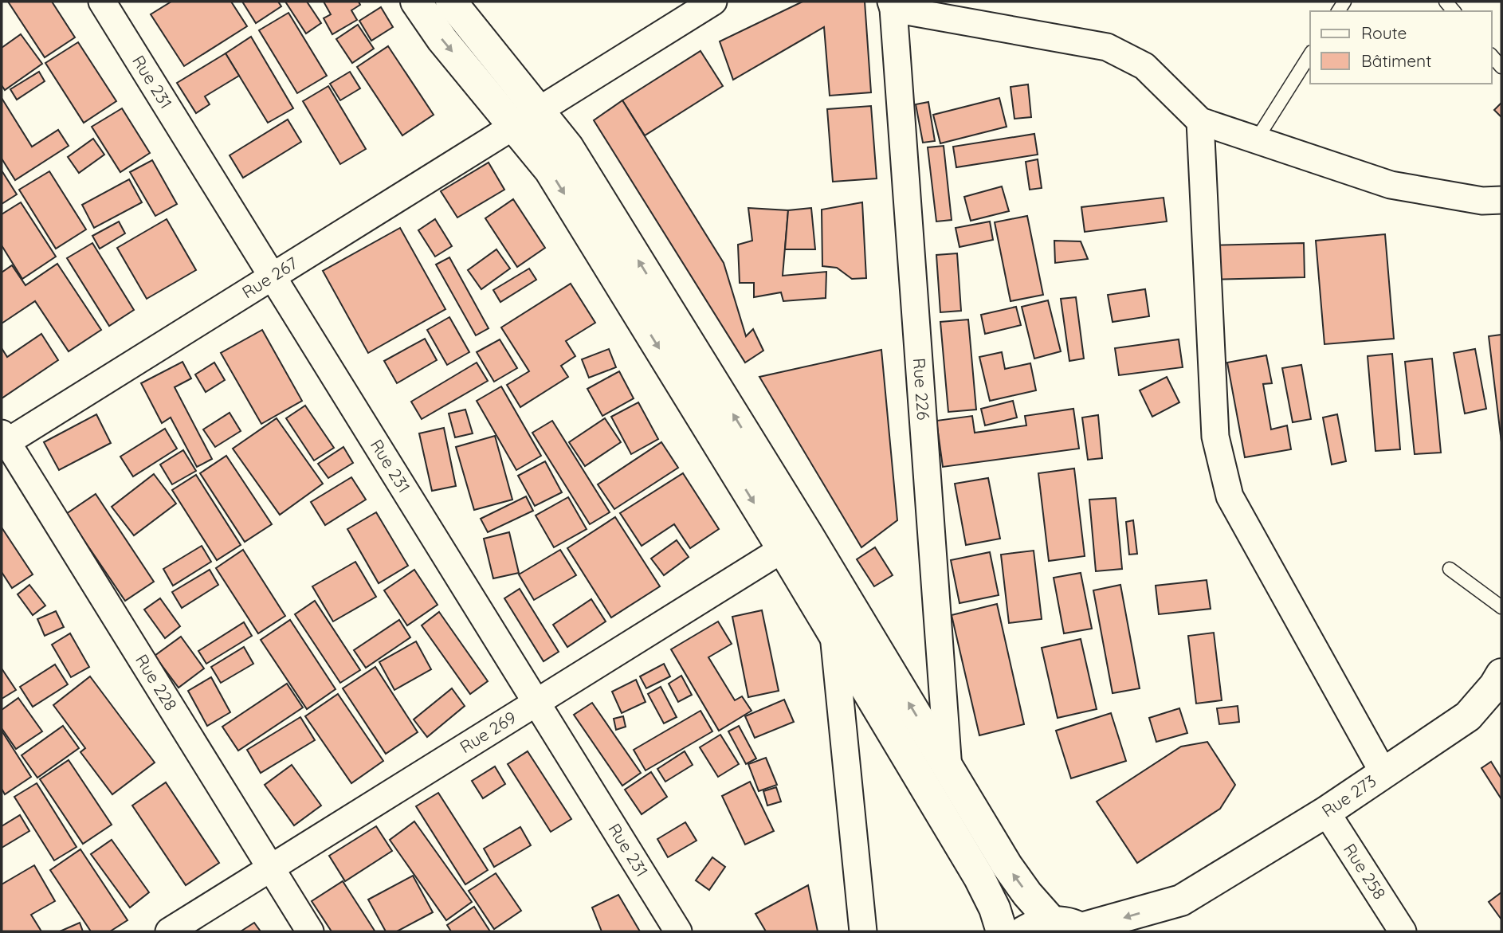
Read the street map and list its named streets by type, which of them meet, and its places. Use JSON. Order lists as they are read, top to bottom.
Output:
{
  "streets": {
    "main road": ["Rue 273"],
    "street": [
      "Rue 231",
      "Rue 267",
      "Rue 226",
      "Rue 228",
      "Rue 269",
      "Rue 258"
    ]
  },
  "crossings": [
    ["Rue 231", "Rue 267"],
    ["Rue 231", "Rue 269"],
    ["Rue 267", "Rue 228"],
    ["Rue 228", "Rue 269"],
    ["Rue 273", "Rue 258"]
  ],
  "legend": ["Route", "Bâtiment"]
}
